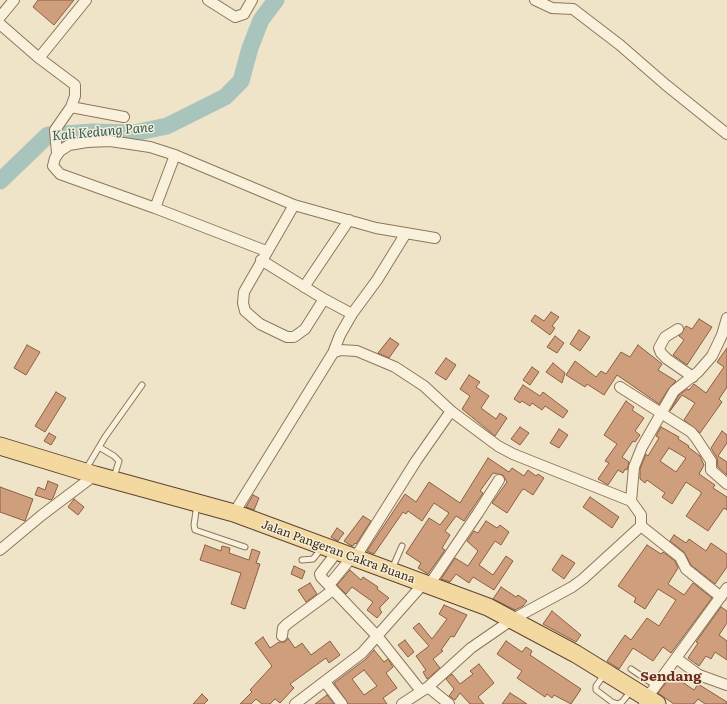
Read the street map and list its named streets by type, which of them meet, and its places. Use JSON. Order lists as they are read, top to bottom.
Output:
{
  "streets": {
    "main road": ["Jalan Pangeran Cakra Buana"]
  },
  "districts": ["Sendang"],
  "water": ["Kali Kedung Pane"]
}
